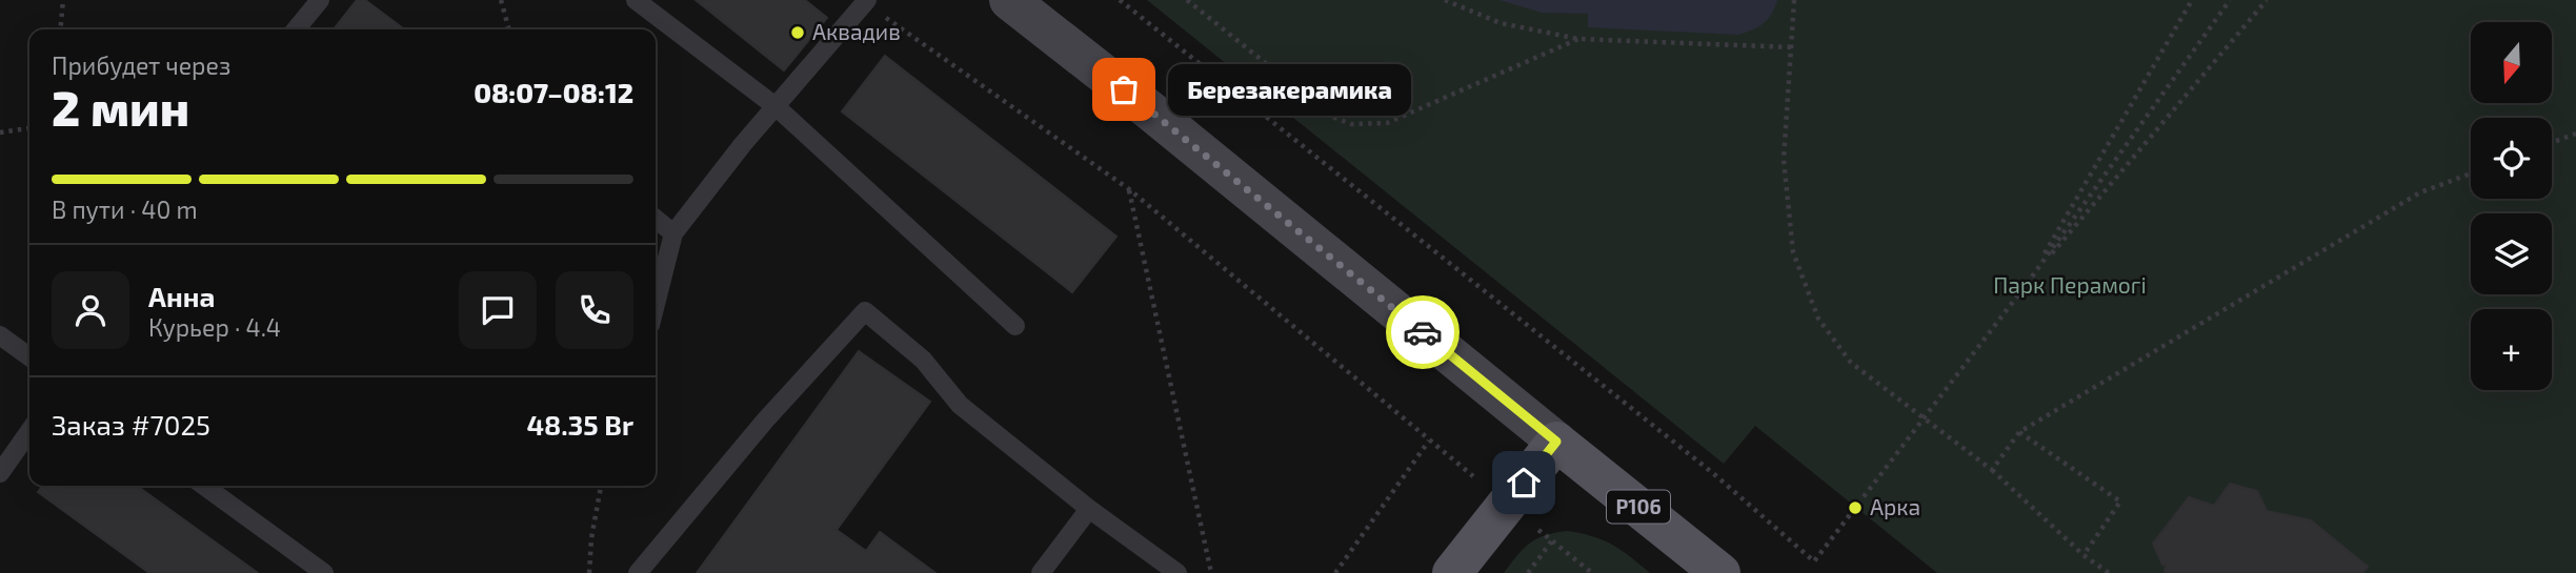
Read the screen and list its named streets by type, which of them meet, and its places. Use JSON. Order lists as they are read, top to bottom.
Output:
{
  "streets": {
    "main road": ["Р106"]
  },
  "parks": ["Парк Перамогі"],
  "places": ["Аквадив", "Березакерамика", "Арка"],
  "north": "bottom",
  "page": {
    "map_buttons": "+",
    "heading": ["2 мин", "Прибудет через", "08:07–08:12"],
    "panel": [
      "Анна",
      "Курьер · 4.4",
      "Заказ #7025",
      "48.35 Br"
    ],
    "bubble": "Березакерамика",
    "bar": "В пути · 40 m"
  }
}
